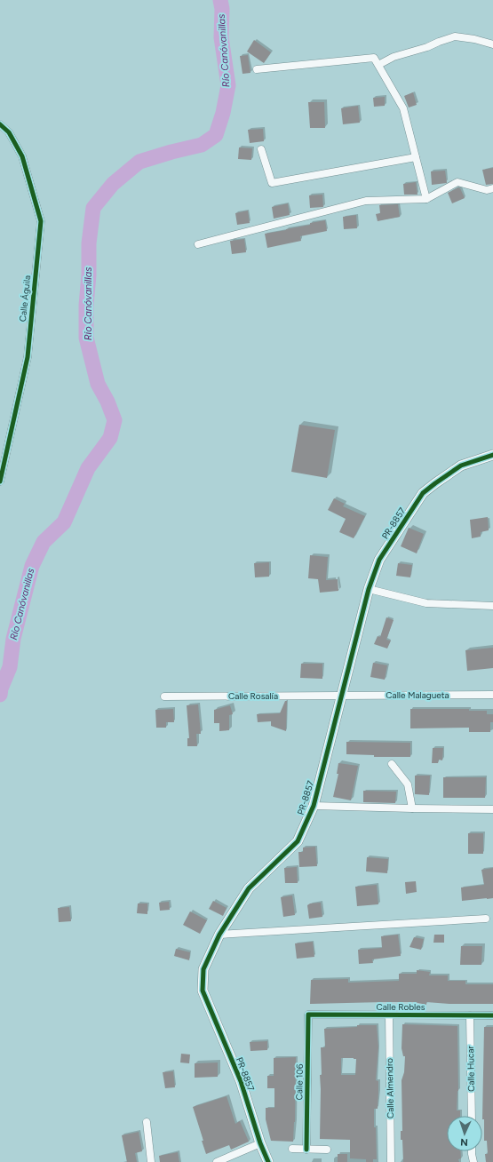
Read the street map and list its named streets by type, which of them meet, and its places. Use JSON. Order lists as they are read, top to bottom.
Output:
{
  "streets": {
    "street": [
      "Calle Águila",
      "PR-8857",
      "Calle Malagueta",
      "Calle Rosalía",
      "Calle Robles",
      "Calle Hucar",
      "Calle 106",
      "Calle Almendro"
    ]
  },
  "crossings": [
    ["PR-8857", "Calle Malagueta"],
    ["PR-8857", "Calle Rosalía"],
    ["Calle Malagueta", "Calle Rosalía"],
    ["Calle Robles", "Calle Hucar"],
    ["Calle Robles", "Calle 106"],
    ["Calle Robles", "Calle Almendro"]
  ],
  "water": ["Río Canóvanillas"],
  "north": "bottom"
}
